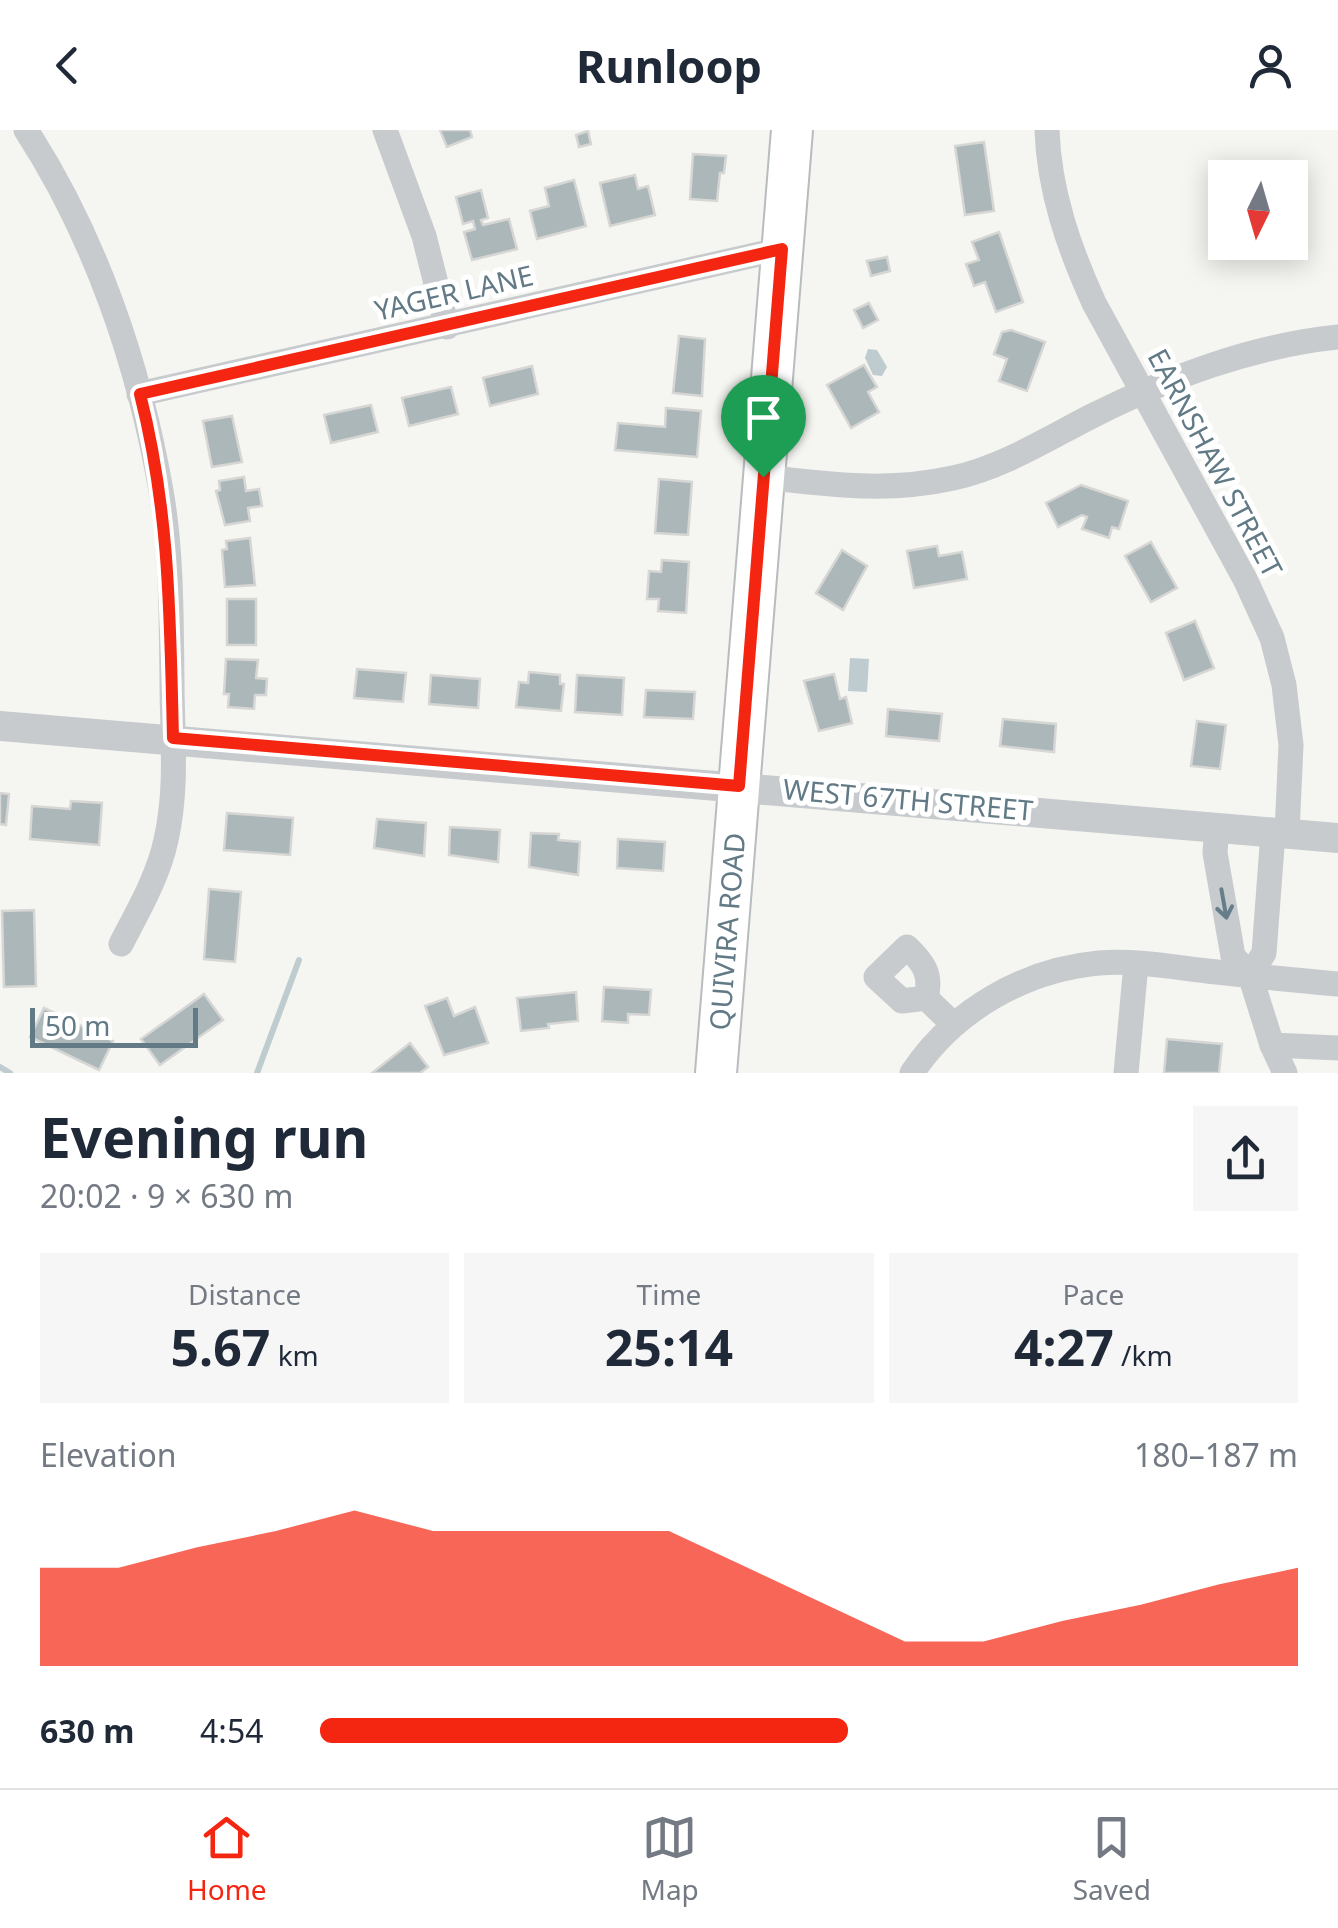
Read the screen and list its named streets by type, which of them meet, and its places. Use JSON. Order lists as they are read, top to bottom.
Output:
{
  "streets": {
    "main road": ["QUIVIRA ROAD"],
    "street": ["YAGER LANE", "EARNSHAW STREET", "WEST 67TH STREET"]
  },
  "crossings": [
    ["YAGER LANE", "QUIVIRA ROAD"],
    ["EARNSHAW STREET", "WEST 67TH STREET"],
    ["WEST 67TH STREET", "QUIVIRA ROAD"]
  ],
  "scale_bar": "50 m",
  "north": "bottom",
  "page": {
    "header": "Runloop",
    "scale": "50 m",
    "heading": ["Evening run", "20:02 · 9 × 630 m"],
    "stats": [
      ["Distance", "5.67 km"],
      ["Time", "25:14"],
      ["Pace", "4:27 /km"]
    ],
    "chart": ["Elevation", "180–187 m"],
    "list": [
      {
        "name": "630 m",
        "note": "4:54"
      }
    ],
    "tabs": ["Home", "Map", "Saved"]
  }
}
